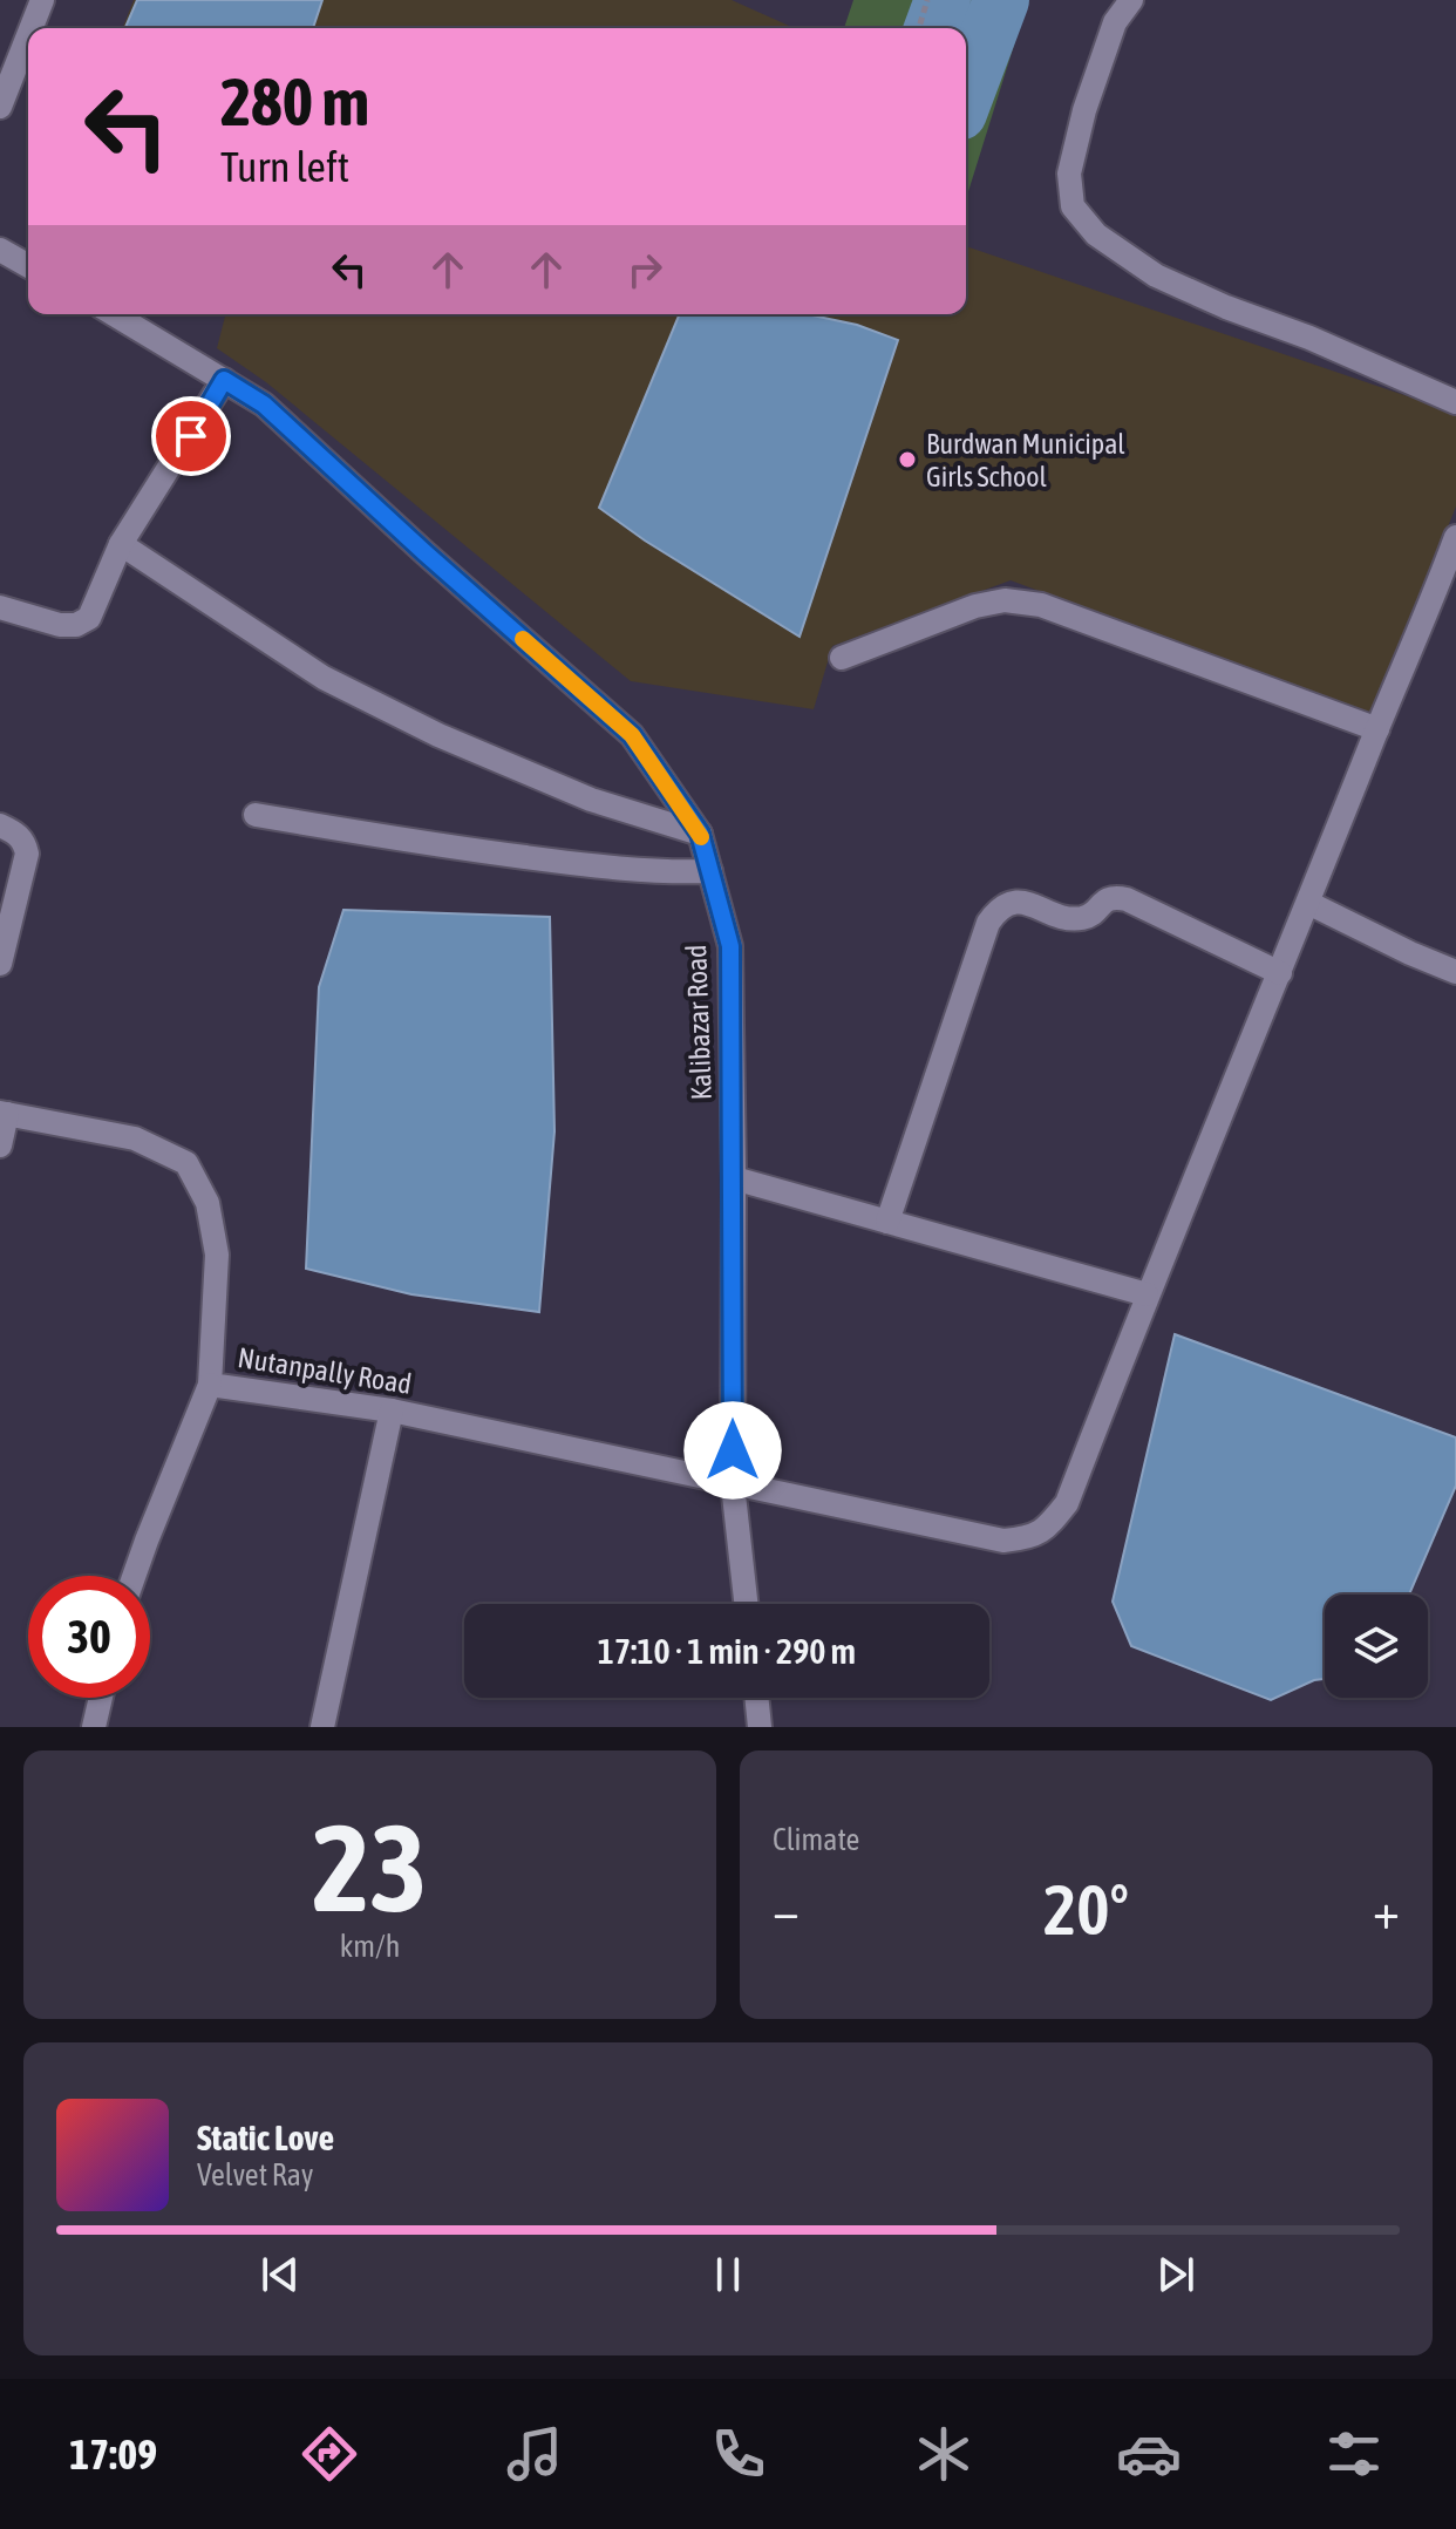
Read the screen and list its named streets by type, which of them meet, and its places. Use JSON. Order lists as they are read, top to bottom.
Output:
{
  "streets": {
    "street": ["Kalibazar Road", "Nutanpally Road"]
  },
  "crossings": [
    ["Kalibazar Road", "Nutanpally Road"]
  ],
  "places": ["Burdwan Municipal Girls School"],
  "page": {
    "turn": ["280 m", "Turn left"],
    "limit": "30",
    "trip": "17:10 · 1 min · 290 m",
    "tile": [
      ["23", "km/h"],
      "Climate"
    ],
    "heat": ["−", "20°", "+"],
    "song": ["Static Love", "Velvet Ray"],
    "tabs": "17:09"
  }
}
